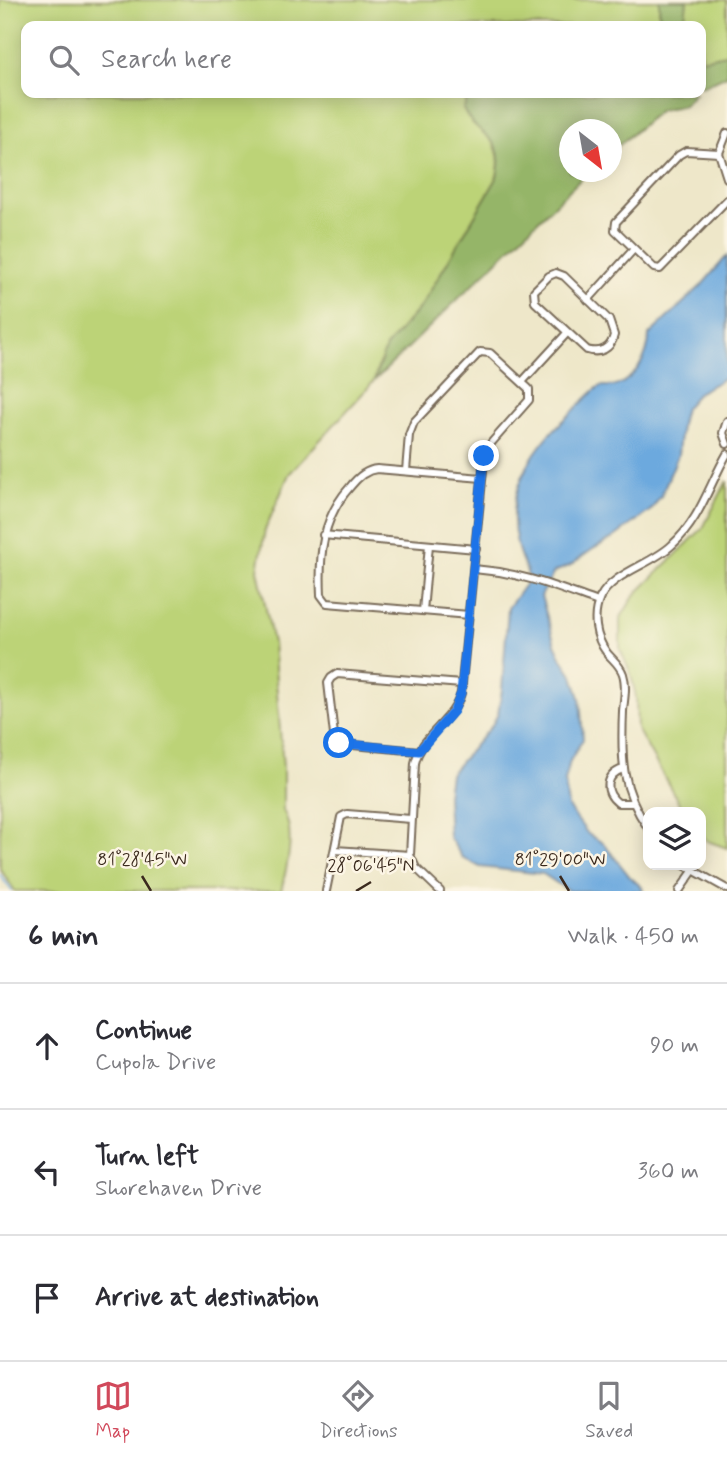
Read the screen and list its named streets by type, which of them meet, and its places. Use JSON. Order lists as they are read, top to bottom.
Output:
{
  "north": "bottom right",
  "page": {
    "search": "Search here",
    "heading": ["6 min", "Walk · 450 m"],
    "list": [
      ["Continue", "Cupola Drive", "90 m"],
      ["Turn left", "Shorehaven Drive", "360 m"],
      "Arrive at destination"
    ],
    "nav": ["Map", "Directions", "Saved"]
  },
  "coordinates": ["81°28'45\"W", "81°29'00\"W", "28°06'45\"N"]
}
